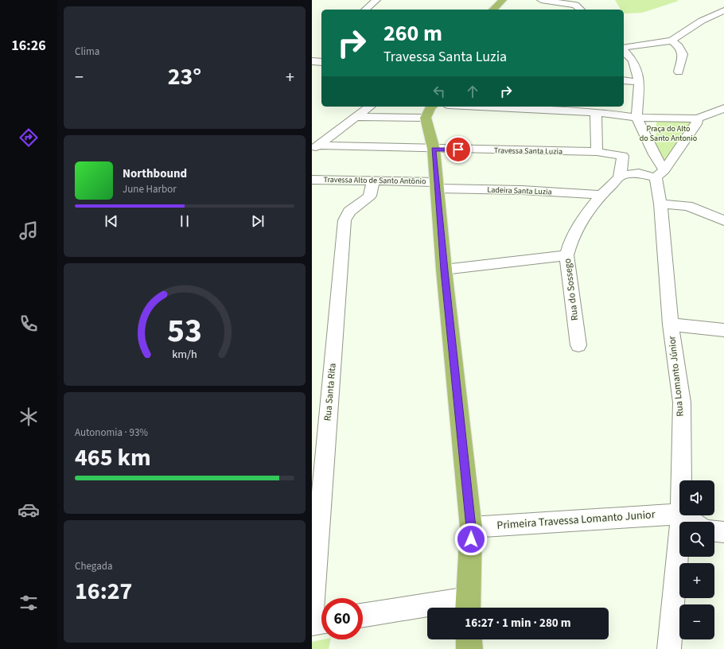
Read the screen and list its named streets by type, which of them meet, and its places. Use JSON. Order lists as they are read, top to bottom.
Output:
{
  "streets": {
    "street": [
      "Travessa Santa Luzia",
      "Travessa Alto de Santo Antônio",
      "Ladeira Santa Luzia",
      "Rua do Sossego",
      "Rua Lomanto Júnior",
      "Rua Santa Rita",
      "Primeira Travessa Lomanto Junior"
    ]
  },
  "crossings": [
    ["Travessa Santa Luzia", "Rua do Sossego"],
    ["Travessa Alto de Santo Antônio", "Ladeira Santa Luzia"],
    ["Travessa Alto de Santo Antônio", "Rua Santa Rita"],
    ["Ladeira Santa Luzia", "Rua do Sossego"]
  ],
  "parks": ["Praça do Alto do Santo Antonio"],
  "page": {
    "tabs": "16:26",
    "tile": [
      "Clima",
      ["Autonomia · 93%", "465 km"],
      ["Chegada", "16:27"]
    ],
    "turn": ["260 m", "Travessa Santa Luzia"],
    "heat": ["−", "23°", "+"],
    "song": ["Northbound", "June Harbor"],
    "map_buttons": ["+", "−"],
    "limit": "60",
    "trip": "16:27 · 1 min · 280 m",
    "gauge": ["53", "km/h"]
  }
}
